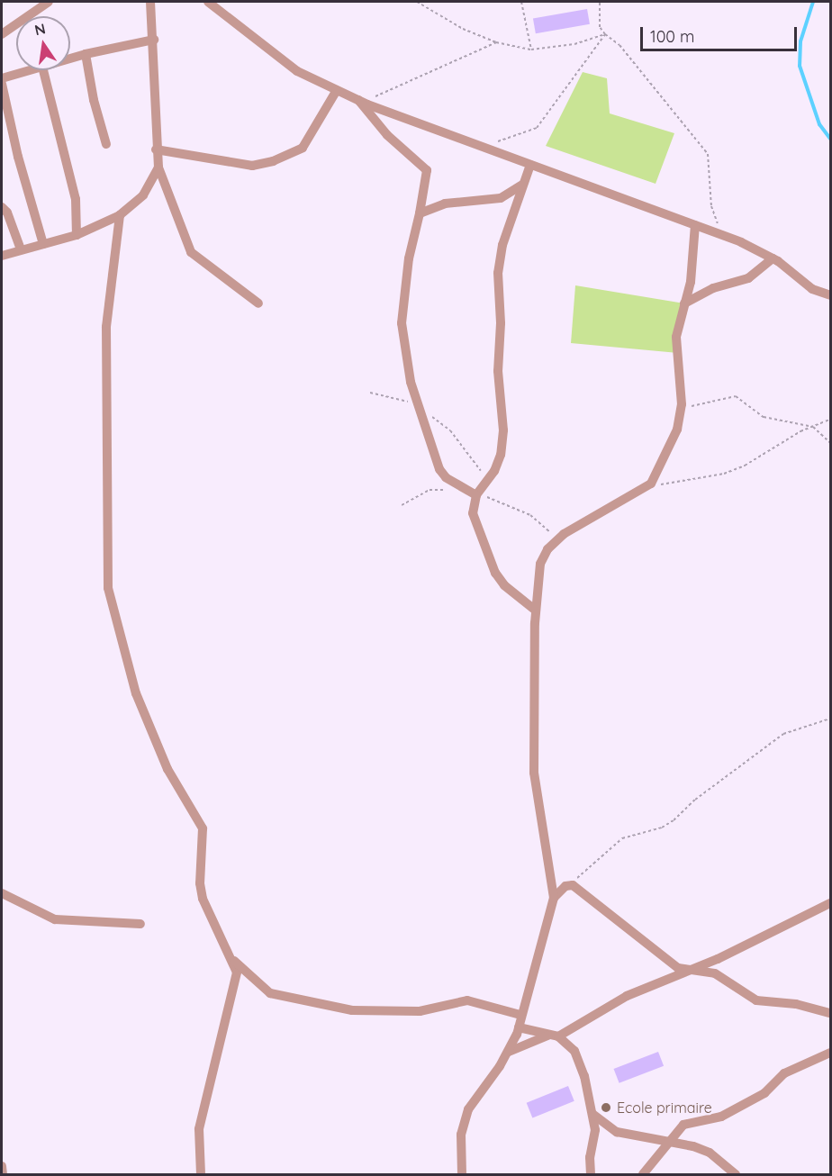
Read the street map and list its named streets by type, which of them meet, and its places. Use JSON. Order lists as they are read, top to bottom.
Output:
{
  "places": ["Ecole primaire"],
  "scale_bar": "100 m",
  "north": "top"
}
